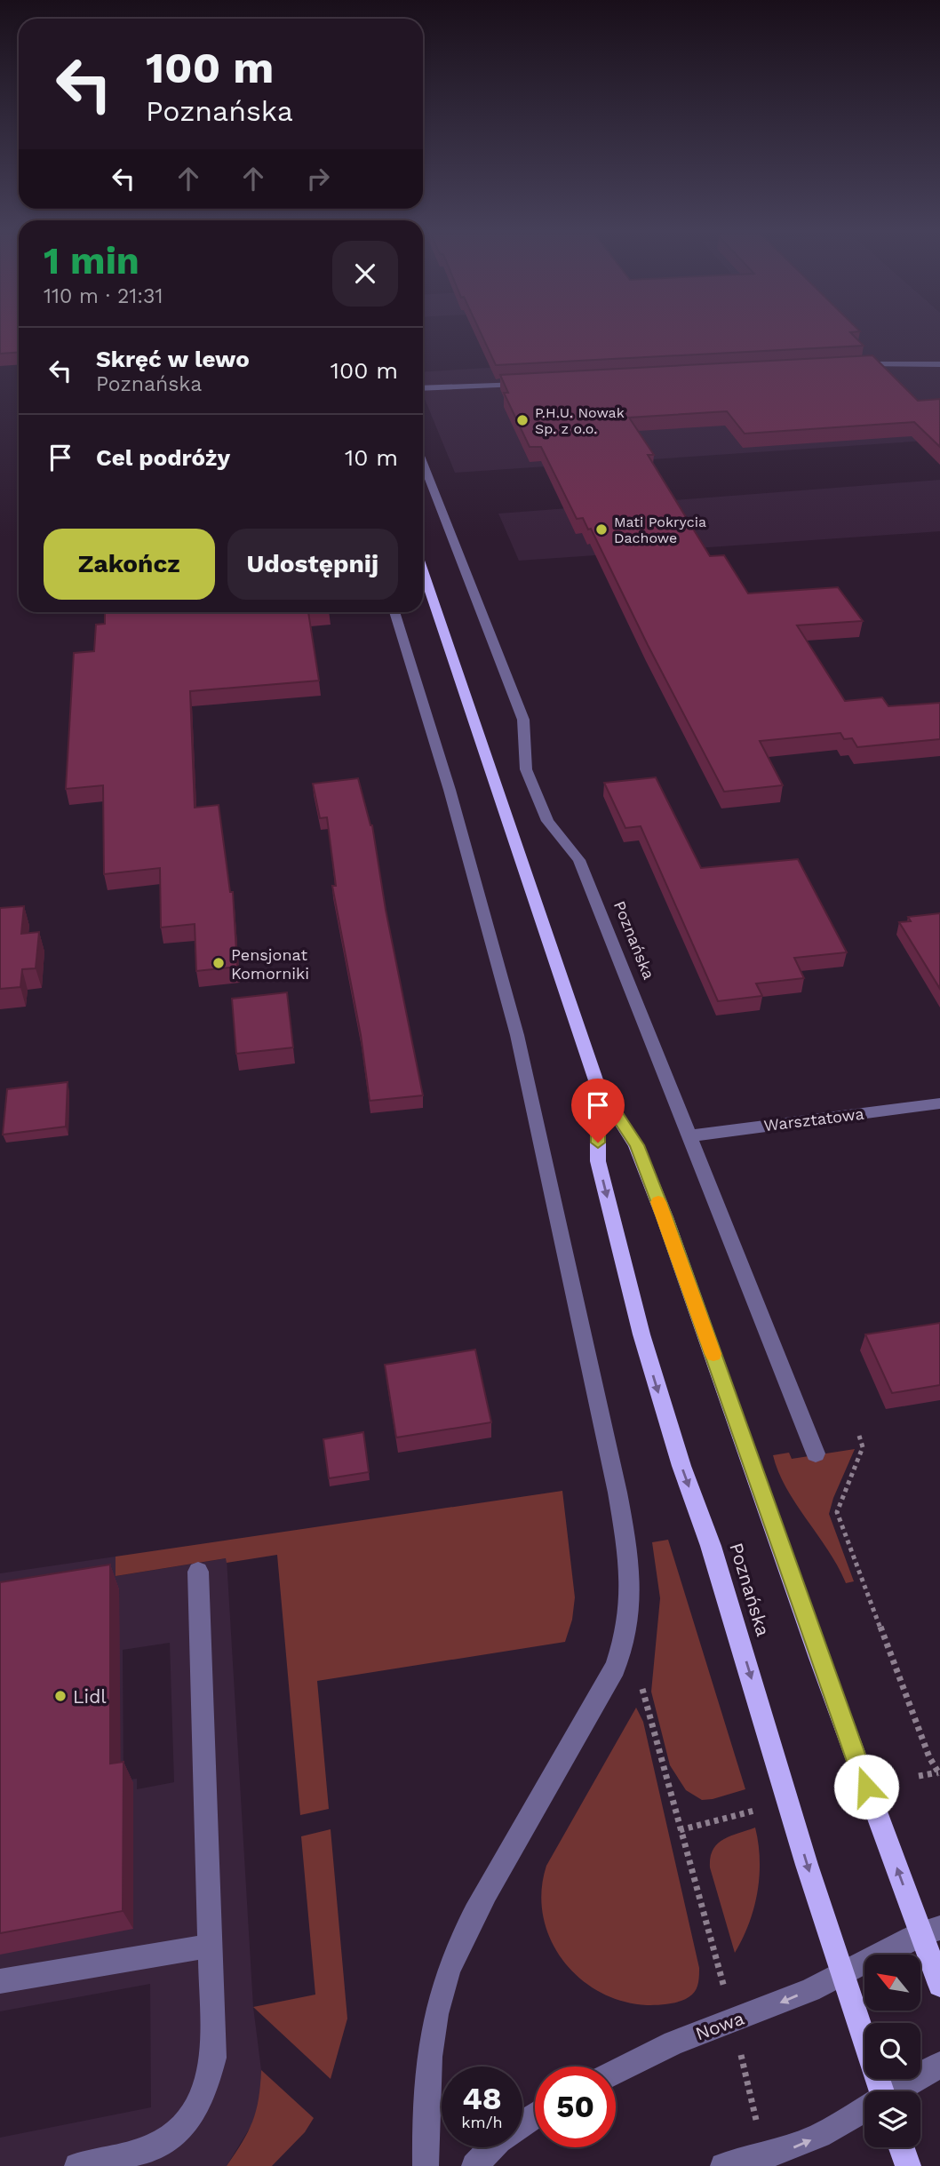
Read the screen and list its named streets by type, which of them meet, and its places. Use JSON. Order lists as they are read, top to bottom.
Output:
{
  "streets": {
    "main road": ["Poznańska"],
    "street": ["Warsztatowa", "Nowa"]
  },
  "crossings": [
    ["Poznańska", "Warsztatowa"],
    ["Poznańska", "Nowa"]
  ],
  "places": [
    "P.H.U. Nowak Sp. z o.o.",
    "Mati Pokrycia Dachowe",
    "Pensjonat Komorniki",
    "Lidl"
  ],
  "north": "top left",
  "page": {
    "turn": ["100 m", "Poznańska"],
    "heading": ["1 min", "110 m · 21:31"],
    "list": [
      {
        "name": "Skręć w lewo",
        "note": "Poznańska",
        "value": "100 m"
      },
      {
        "name": "Cel podróży",
        "value": "10 m"
      }
    ],
    "buttons": ["Zakończ", "Udostępnij"],
    "speed": "48 km/h",
    "limit": "50"
  }
}
